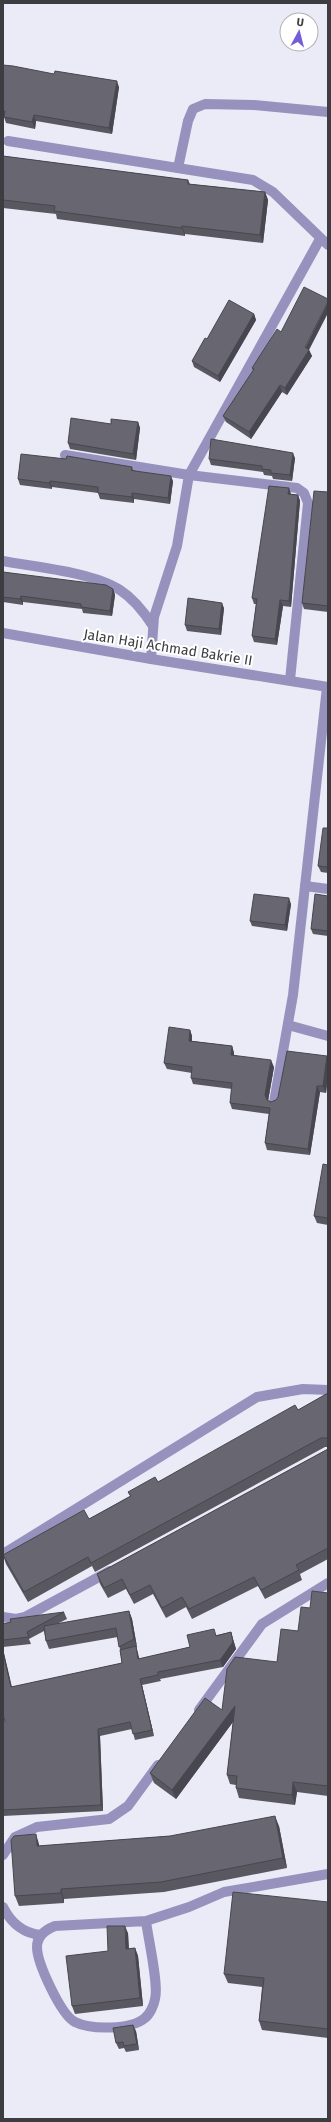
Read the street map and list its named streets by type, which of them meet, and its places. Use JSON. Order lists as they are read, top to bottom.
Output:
{
  "streets": {
    "street": ["Jalan Haji Achmad Bakrie II"]
  },
  "north": "top"
}
